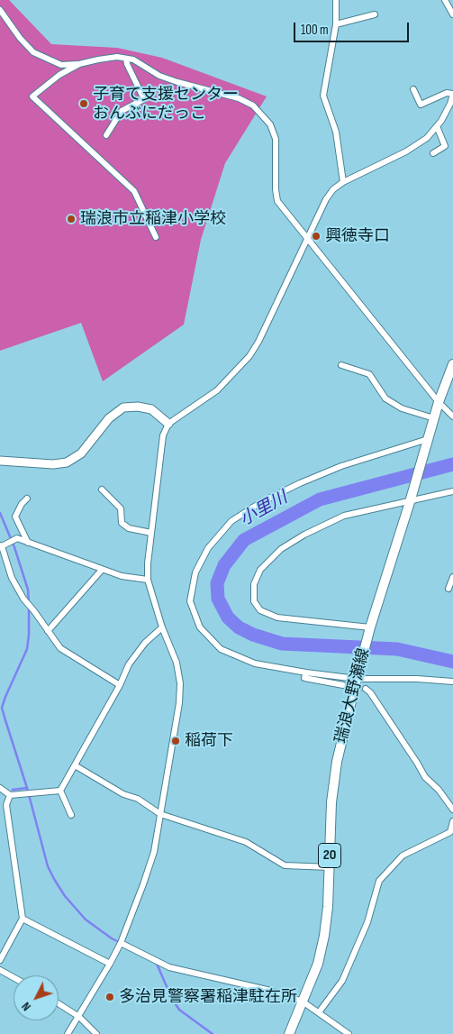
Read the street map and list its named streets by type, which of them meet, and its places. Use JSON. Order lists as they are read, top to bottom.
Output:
{
  "streets": {
    "main road": ["瑞浪大野瀬線", "20"]
  },
  "water": ["小里川"],
  "places": [
    "子育て支援センター おんぶにだっこ",
    "瑞浪市立稲津小学校",
    "興徳寺口",
    "稲荷下",
    "多治見警察署稲津駐在所"
  ],
  "scale_bar": "100 m",
  "north": "bottom left"
}
